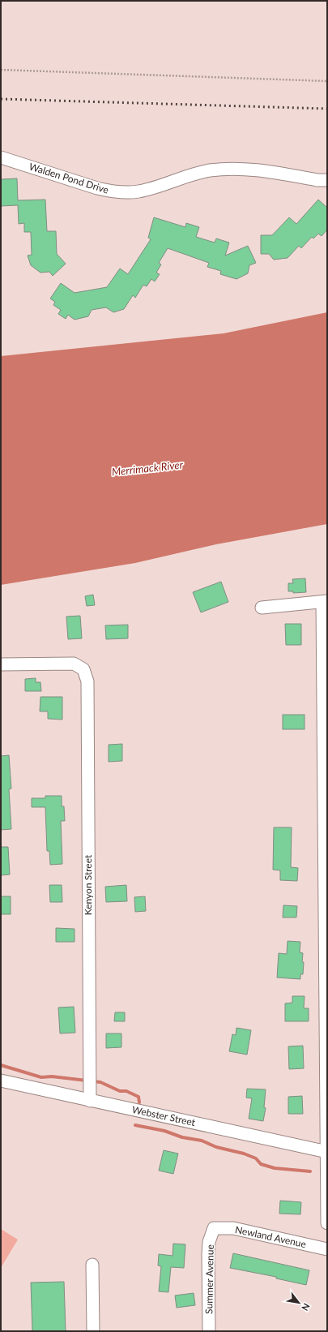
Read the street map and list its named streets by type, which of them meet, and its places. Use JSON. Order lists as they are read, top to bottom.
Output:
{
  "streets": {
    "street": [
      "Walden Pond Drive",
      "Kenyon Street",
      "Webster Street",
      "Newland Avenue",
      "Summer Avenue"
    ]
  },
  "crossings": [
    ["Kenyon Street", "Webster Street"],
    ["Newland Avenue", "Summer Avenue"]
  ],
  "water": ["Merrimack River"],
  "north": "bottom right"
}
